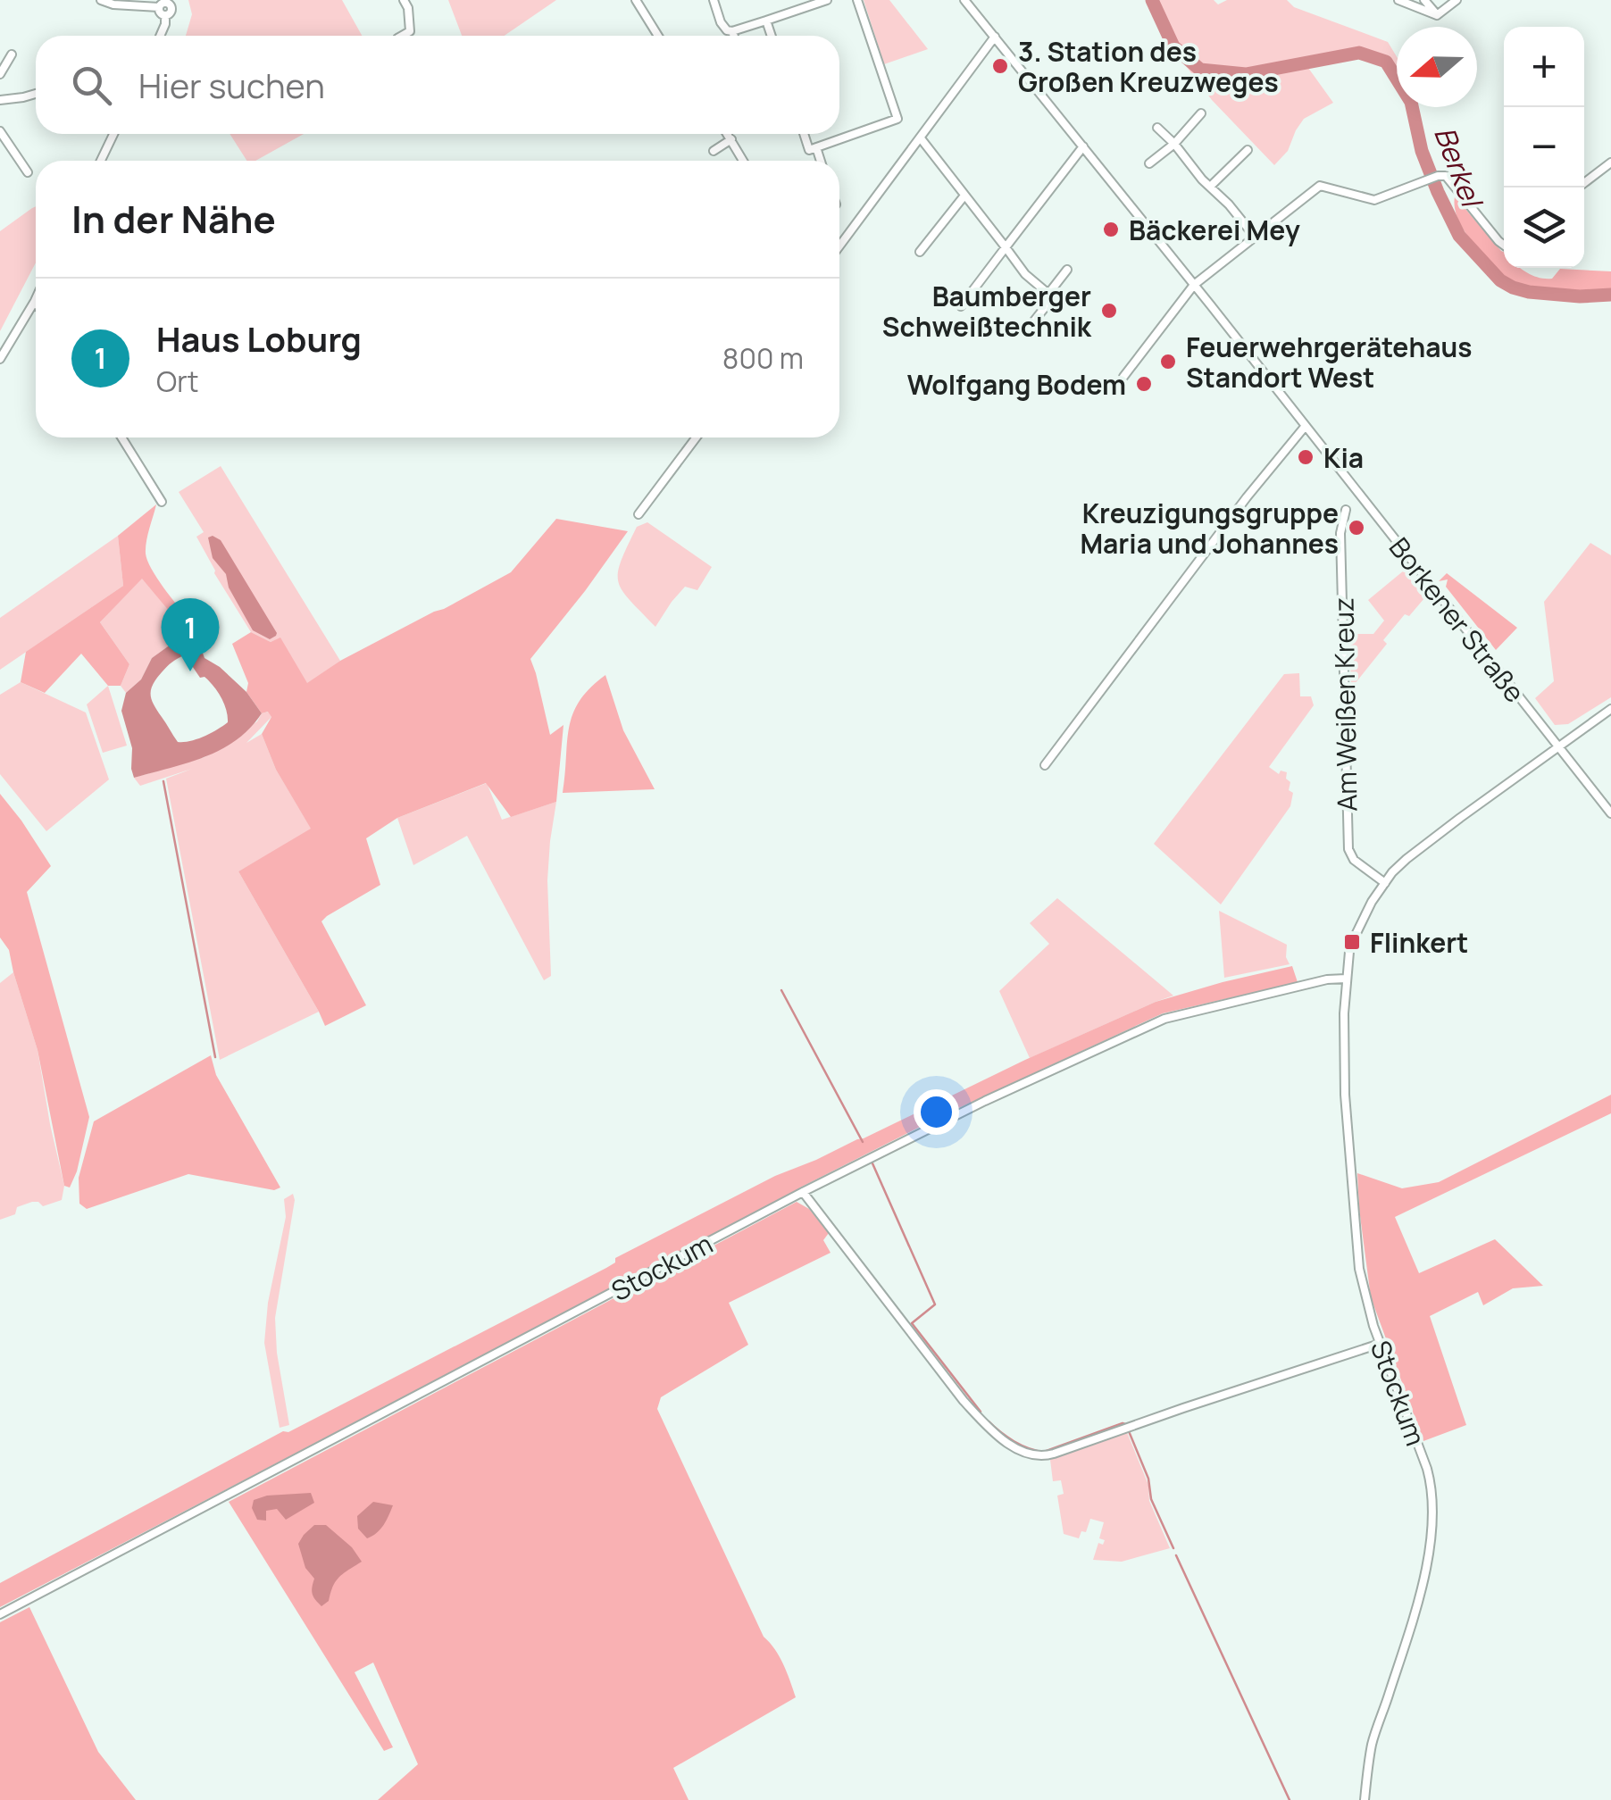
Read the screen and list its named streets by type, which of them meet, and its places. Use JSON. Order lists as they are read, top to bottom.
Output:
{
  "streets": {
    "street": ["Borkener Straße", "Am Weißen Kreuz", "Stockum"]
  },
  "crossings": [
    ["Borkener Straße", "Stockum"],
    ["Am Weißen Kreuz", "Stockum"]
  ],
  "water": ["Berkel"],
  "places": {
    "other": [
      "3. Station des Großen Kreuzweges",
      "Bäckerei Mey",
      "Baumberger Schweißtechnik",
      "Feuerwehrgerätehaus Standort West",
      "Wolfgang Bodem",
      "Kia",
      "Kreuzigungsgruppe Maria und Johannes"
    ],
    "transit": ["Flinkert"]
  },
  "north": "left",
  "page": {
    "map_buttons": ["+", "−"],
    "search": "Hier suchen",
    "heading": "In der Nähe",
    "list": [
      {
        "mark": "1",
        "name": "Haus Loburg",
        "note": "Ort",
        "value": "800 m"
      }
    ],
    "pins": "1"
  }
}
